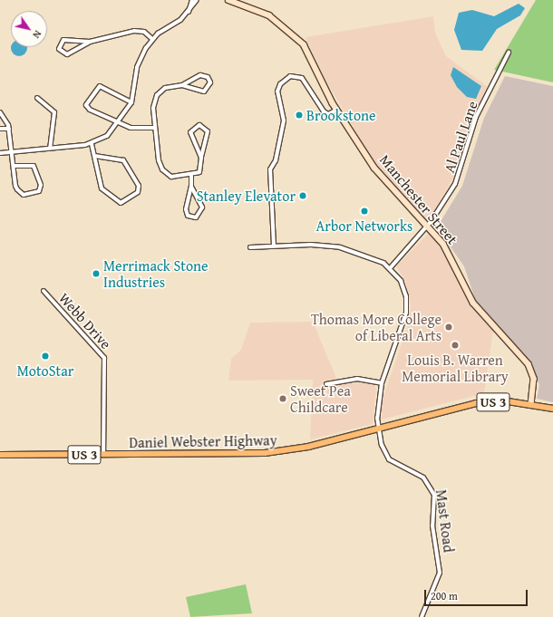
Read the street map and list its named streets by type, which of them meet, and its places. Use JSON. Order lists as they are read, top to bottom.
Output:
{
  "streets": {
    "main road": ["US 3", "Daniel Webster Highway"],
    "street": [
      "Al Paul Lane",
      "Manchester Street",
      "Webb Drive",
      "Mast Road"
    ]
  },
  "crossings": [
    ["Al Paul Lane", "Manchester Street"],
    ["Al Paul Lane", "Mast Road"],
    ["Manchester Street", "Daniel Webster Highway"],
    ["Webb Drive", "Daniel Webster Highway"],
    ["Daniel Webster Highway", "Mast Road"]
  ],
  "places": [
    "Brookstone",
    "Stanley Elevator",
    "Arbor Networks",
    "Merrimack Stone Industries",
    "Thomas More College of Liberal Arts",
    "Louis B. Warren Memorial Library",
    "MotoStar",
    "Sweet Pea Childcare"
  ],
  "scale_bar": "200 m",
  "north": "bottom right"
}
